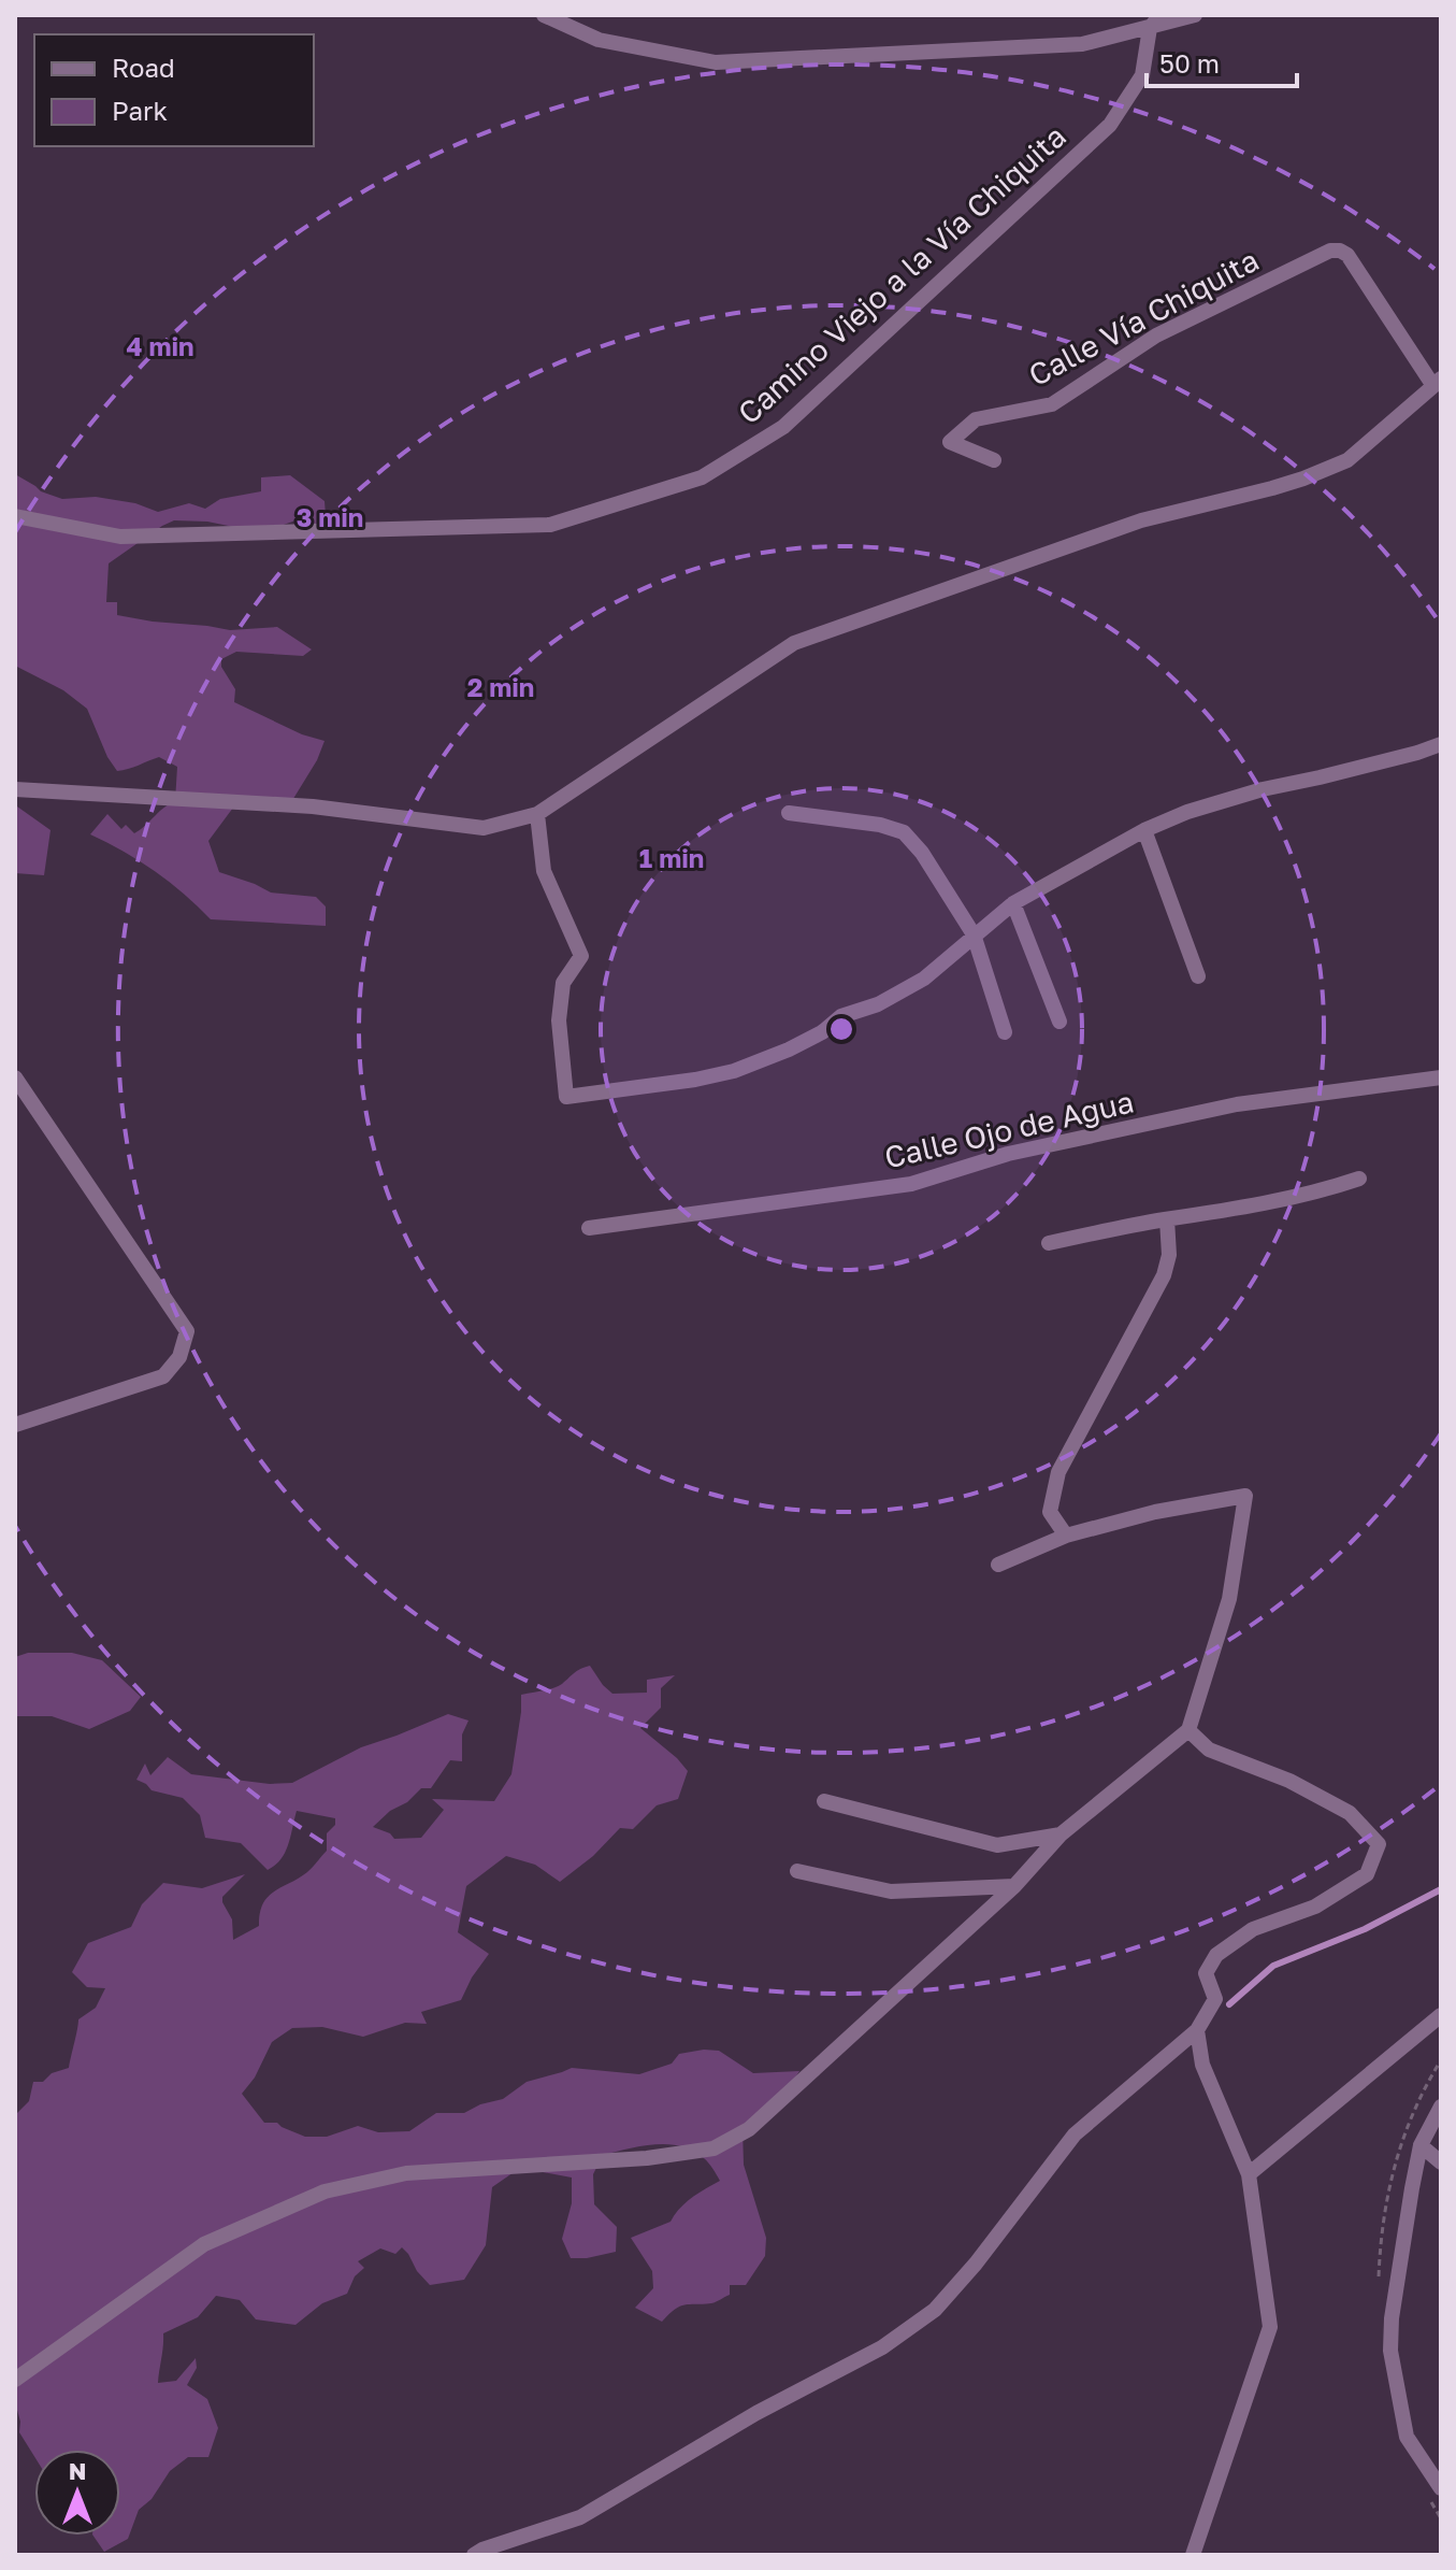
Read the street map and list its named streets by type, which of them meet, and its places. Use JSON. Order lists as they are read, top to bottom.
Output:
{
  "streets": {
    "street": ["Camino Viejo a la Vía Chiquita", "Calle Vía Chiquita", "Calle Ojo de Agua"]
  },
  "legend": ["Road", "Park"],
  "scale_bar": "50 m",
  "north": "top",
  "rings": [
    "4 min",
    "3 min",
    "2 min",
    "1 min"
  ]
}
